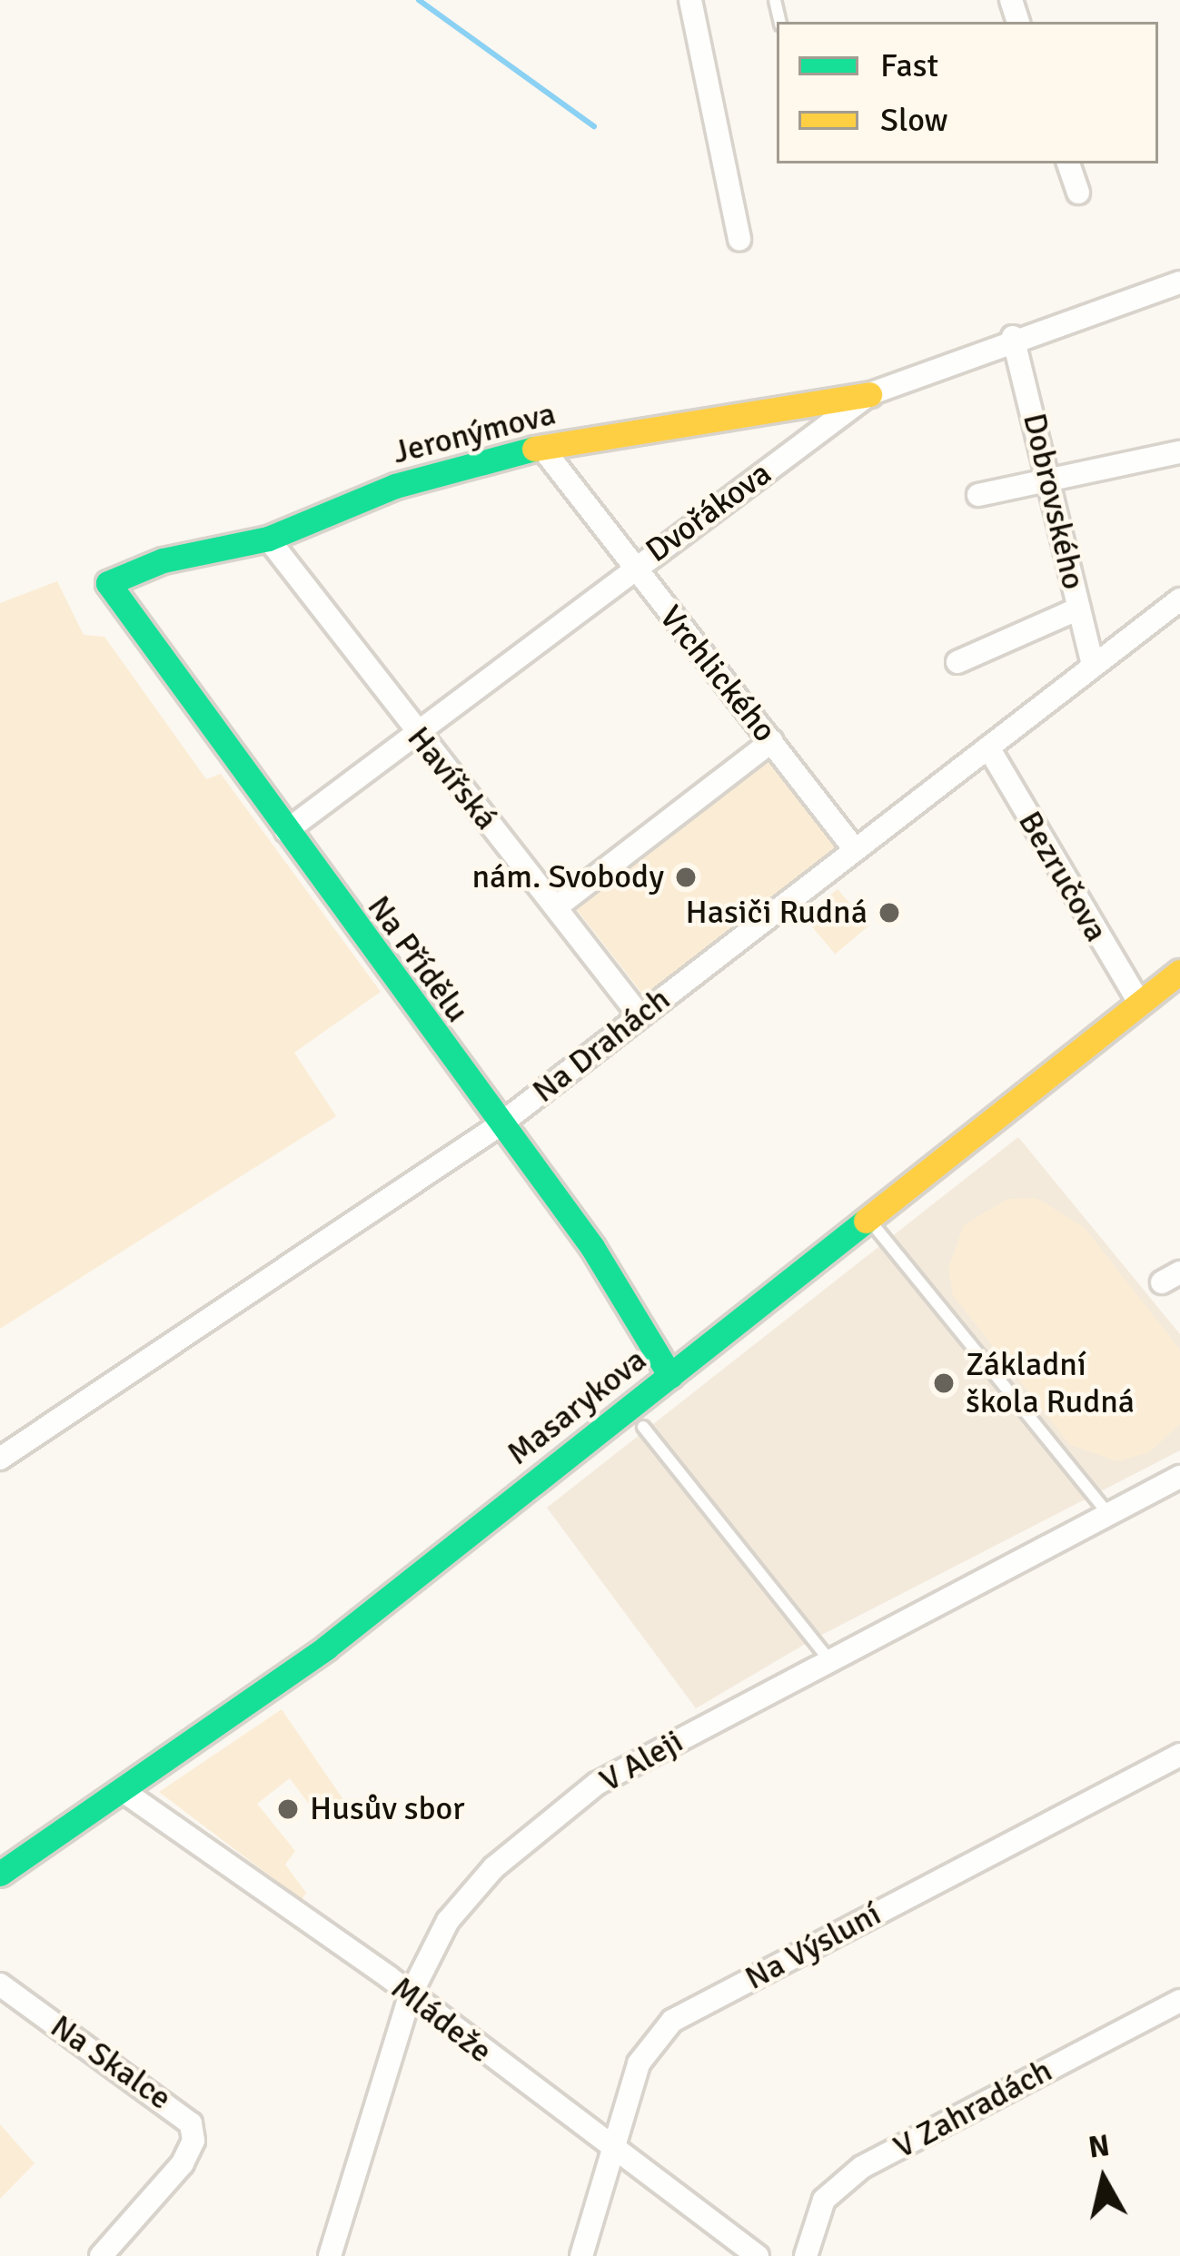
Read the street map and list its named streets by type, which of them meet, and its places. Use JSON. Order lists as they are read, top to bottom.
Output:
{
  "streets": {
    "street": [
      "Jeronýmova",
      "Dobrovského",
      "Dvořákova",
      "Vrchlického",
      "Havířská",
      "Bezručova",
      "Na Přídělu",
      "Na Drahách",
      "Masarykova",
      "V Aleji",
      "Na Výsluní",
      "Mládeže",
      "Na Skalce",
      "V Zahradách"
    ]
  },
  "crossings": [
    ["Jeronýmova", "Dvořákova"],
    ["Jeronýmova", "Vrchlického"],
    ["Jeronýmova", "Havířská"],
    ["Jeronýmova", "Na Přídělu"],
    ["Dobrovského", "Dvořákova"],
    ["Dobrovského", "Na Drahách"],
    ["Dvořákova", "Vrchlického"],
    ["Dvořákova", "Havířská"],
    ["Dvořákova", "Na Přídělu"],
    ["Vrchlického", "Na Drahách"],
    ["Havířská", "Na Drahách"],
    ["Bezručova", "Na Drahách"],
    ["Bezručova", "Masarykova"],
    ["Na Přídělu", "Na Drahách"],
    ["Na Přídělu", "Masarykova"],
    ["Masarykova", "Mládeže"],
    ["V Aleji", "Mládeže"],
    ["Na Výsluní", "Mládeže"]
  ],
  "places": [
    "nám. Svobody",
    "Hasiči Rudná",
    "Základní škola Rudná",
    "Husův sbor"
  ],
  "legend": ["Fast", "Slow"],
  "north": "top"
}
